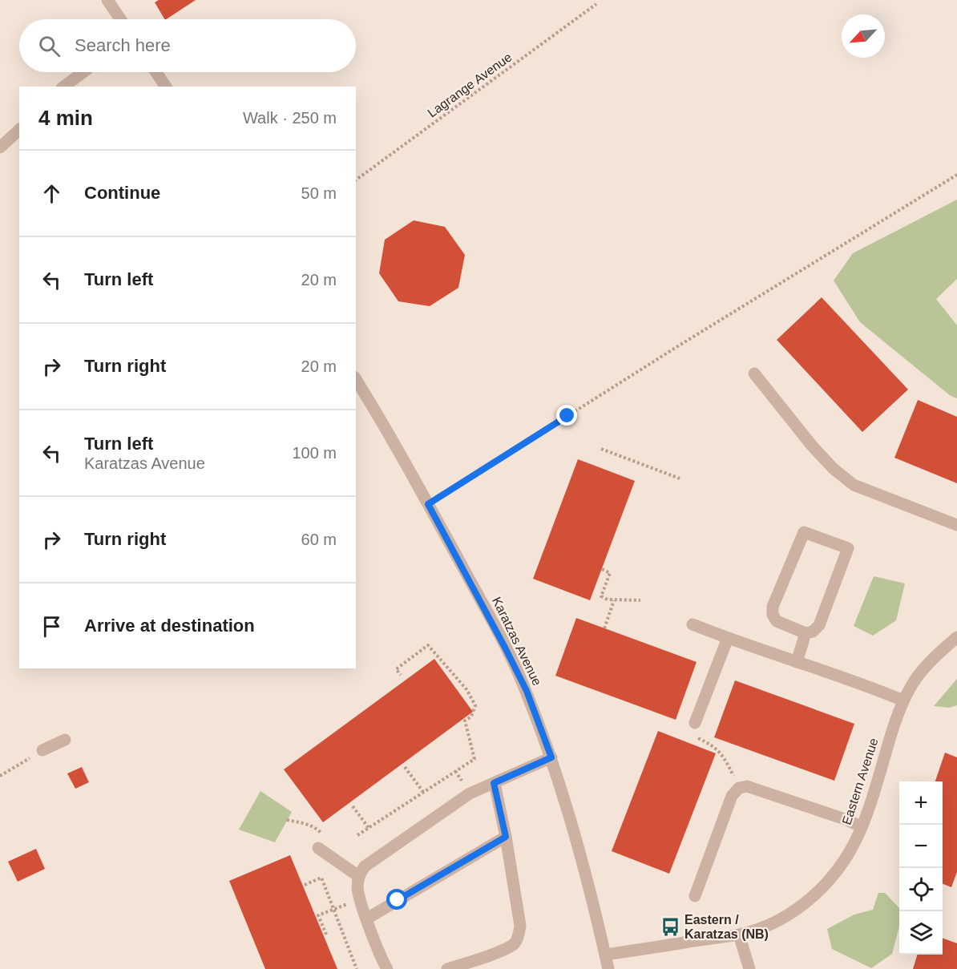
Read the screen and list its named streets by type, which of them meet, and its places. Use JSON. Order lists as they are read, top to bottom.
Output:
{
  "streets": {
    "street": ["Karatzas Avenue", "Eastern Avenue"],
    "path": ["Lagrange Avenue"]
  },
  "crossings": [
    ["Karatzas Avenue", "Eastern Avenue"]
  ],
  "places": {
    "bus stop": ["Eastern / Karatzas (NB)"]
  },
  "north": "bottom left",
  "page": {
    "search": "Search here",
    "heading": ["4 min", "Walk · 250 m"],
    "list": [
      ["Continue", "50 m"],
      ["Turn left", "20 m"],
      ["Turn right", "20 m"],
      ["Turn left", "Karatzas Avenue", "100 m"],
      ["Turn right", "60 m"],
      "Arrive at destination"
    ],
    "map_buttons": ["+", "−"]
  }
}
